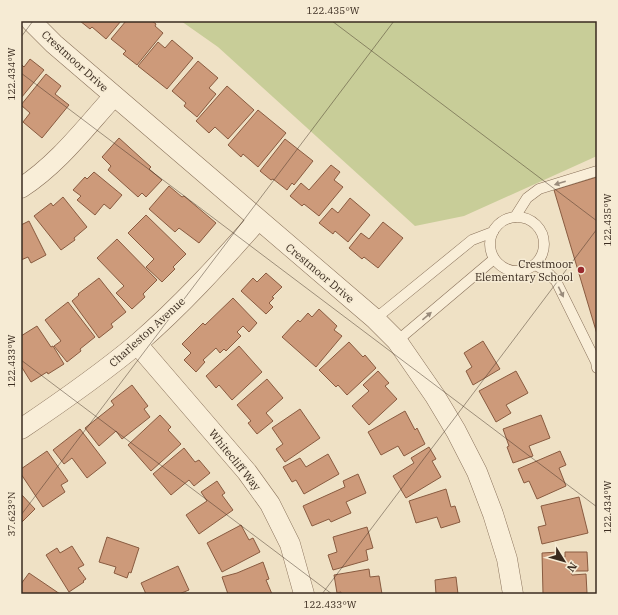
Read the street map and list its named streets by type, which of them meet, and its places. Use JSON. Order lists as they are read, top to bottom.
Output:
{
  "streets": {
    "street": ["Crestmoor Drive", "Charleston Avenue", "Whitecliff Way"]
  },
  "crossings": [
    ["Crestmoor Drive", "Charleston Avenue"],
    ["Charleston Avenue", "Whitecliff Way"]
  ],
  "places": ["Crestmoor Elementary School"],
  "north": "bottom right",
  "coordinates": [
    "122.435°W",
    "122.434°W",
    "122.433°W",
    "37.623°N"
  ]
}
